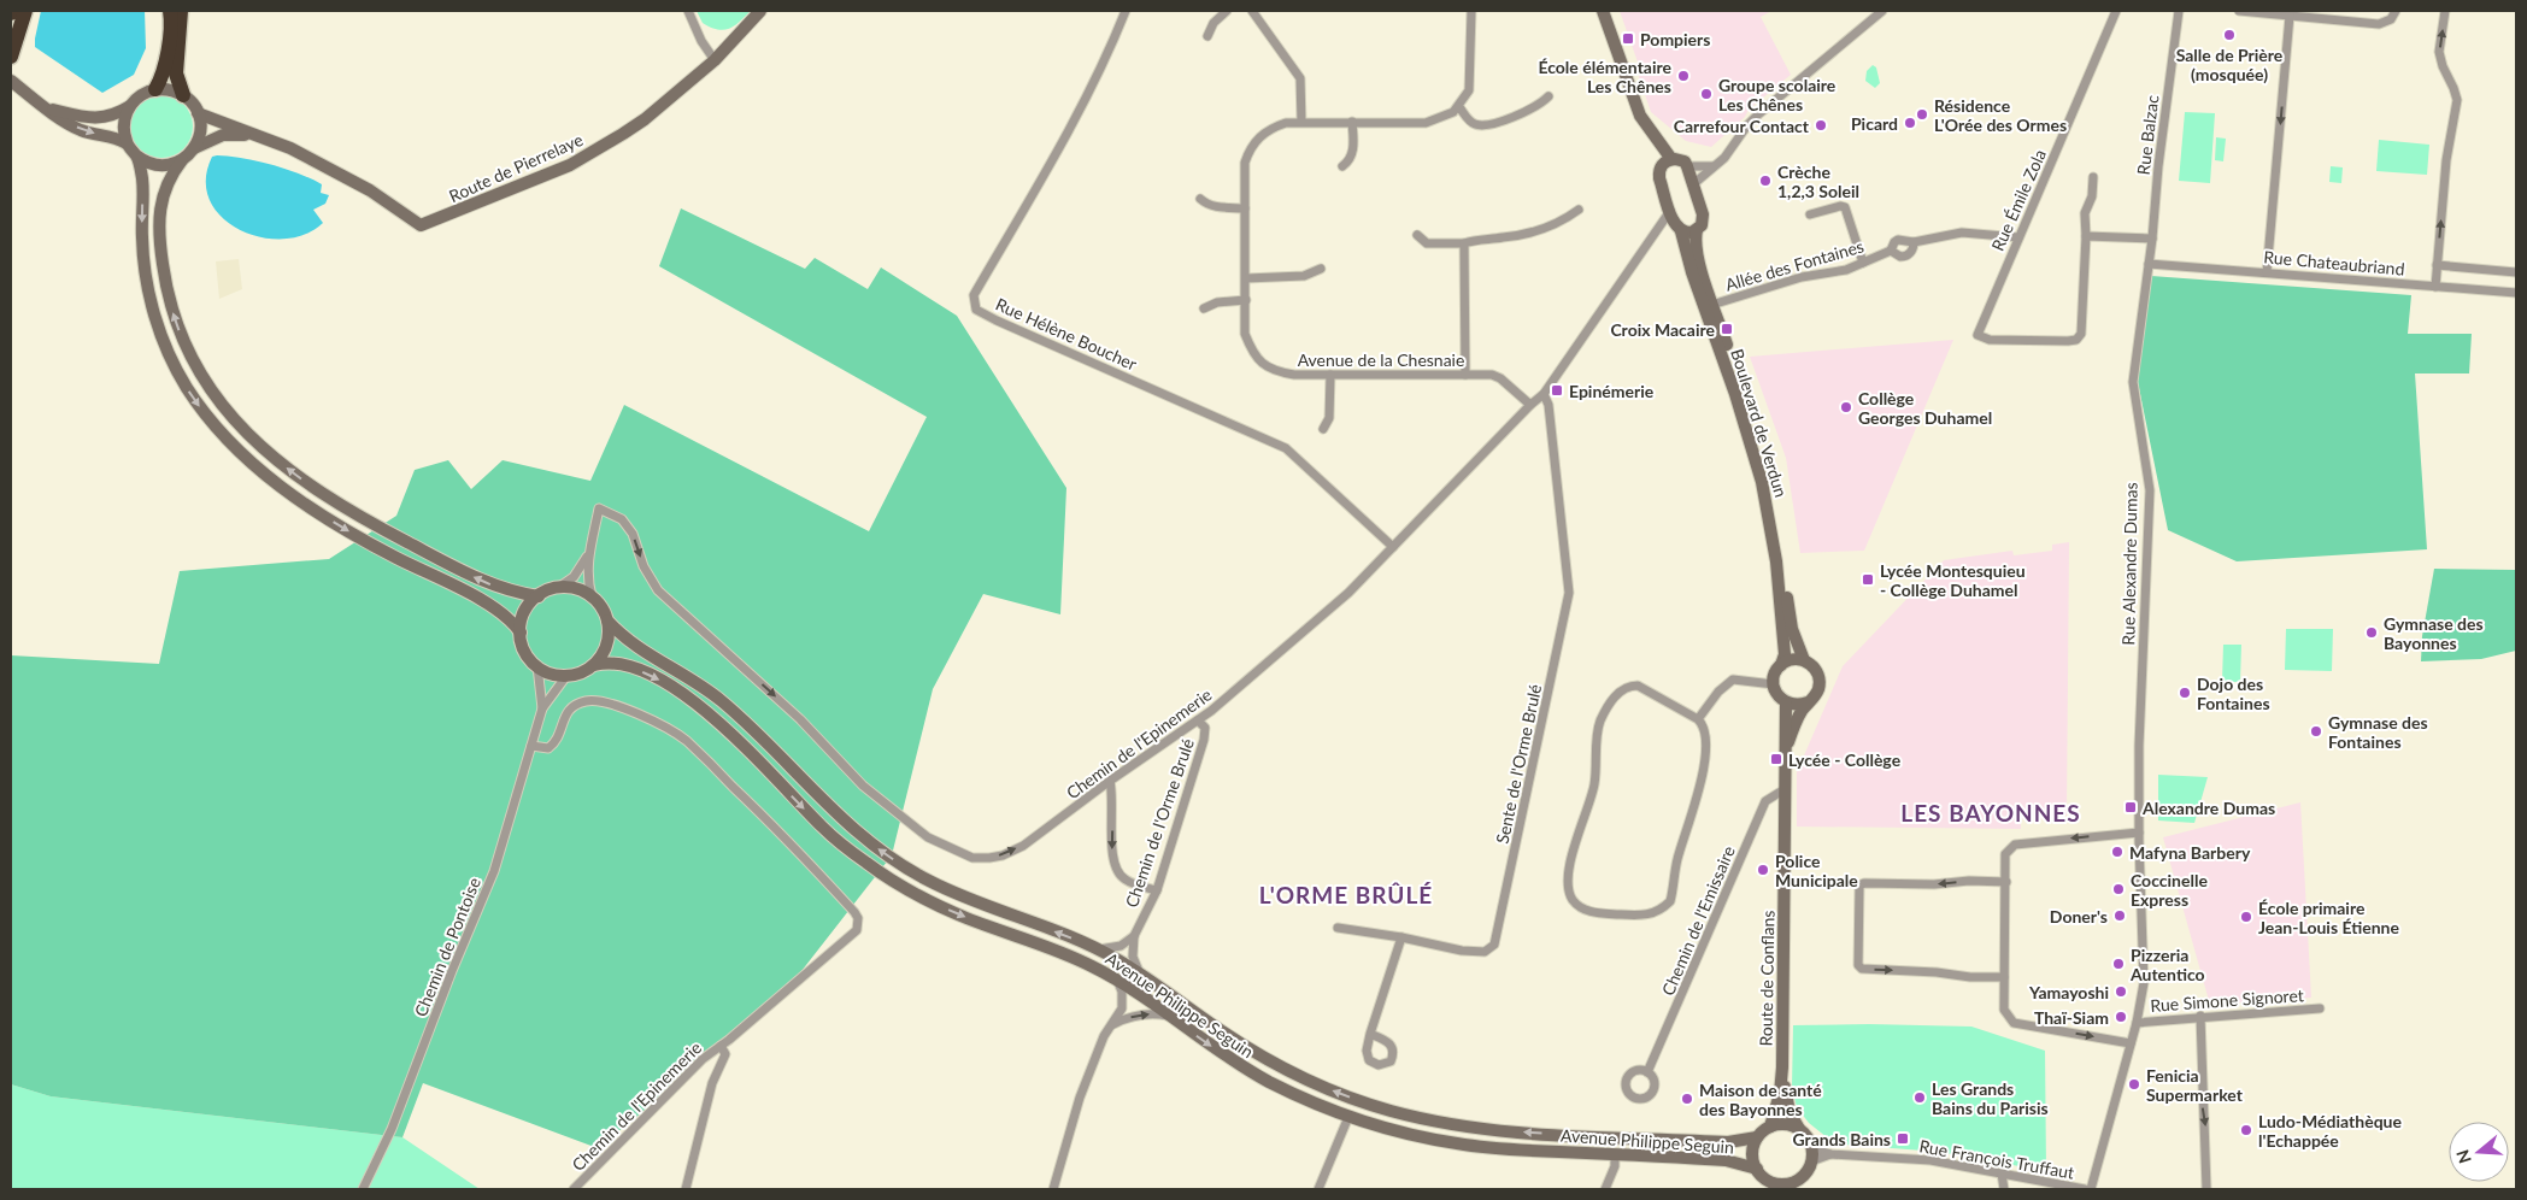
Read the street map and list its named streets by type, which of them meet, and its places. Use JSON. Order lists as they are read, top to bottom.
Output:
{
  "streets": {
    "main road": [
      "Route de Pierrelaye",
      "Boulevard de Verdun",
      "Route de Conflans",
      "Avenue Philippe Seguin"
    ],
    "street": [
      "Rue Balzac",
      "Rue Émile Zola",
      "Rue Chateaubriand",
      "Allée des Fontaines",
      "Rue Hélène Boucher",
      "Avenue de la Chesnaie",
      "Rue Alexandre Dumas",
      "Chemin de l'Epinemerie",
      "Sente de l'Orme Brulé",
      "Chemin de l'Orme Brulé",
      "Chemin de l'Emissaire",
      "Chemin de Pontoise",
      "Rue Simone Signoret",
      "Rue François Truffaut"
    ]
  },
  "crossings": [
    ["Rue Balzac", "Rue Chateaubriand"],
    ["Rue Balzac", "Rue Alexandre Dumas"],
    ["Rue Émile Zola", "Allée des Fontaines"],
    ["Rue Chateaubriand", "Rue Alexandre Dumas"],
    ["Allée des Fontaines", "Boulevard de Verdun"],
    ["Rue Hélène Boucher", "Chemin de l'Epinemerie"],
    ["Avenue de la Chesnaie", "Chemin de l'Epinemerie"],
    ["Boulevard de Verdun", "Chemin de l'Epinemerie"],
    ["Boulevard de Verdun", "Route de Conflans"],
    ["Rue Alexandre Dumas", "Rue Simone Signoret"],
    ["Chemin de l'Epinemerie", "Sente de l'Orme Brulé"],
    ["Chemin de l'Epinemerie", "Chemin de l'Orme Brulé"],
    ["Chemin de l'Epinemerie", "Chemin de Pontoise"],
    ["Chemin de l'Emissaire", "Route de Conflans"],
    ["Chemin de Pontoise", "Avenue Philippe Seguin"],
    ["Route de Conflans", "Avenue Philippe Seguin"],
    ["Route de Conflans", "Rue François Truffaut"],
    ["Avenue Philippe Seguin", "Rue François Truffaut"]
  ],
  "districts": ["LES BAYONNES", "L'ORME BRÛLÉ"],
  "places": {
    "other": [
      "Salle de Prière (mosquée)",
      "École élémentaire Les Chênes",
      "Groupe scolaire Les Chênes",
      "Résidence L'Orée des Ormes",
      "Picard",
      "Carrefour Contact",
      "Crèche 1,2,3 Soleil",
      "Collège Georges Duhamel",
      "Gymnase des Bayonnes",
      "Dojo des Fontaines",
      "Gymnase des Fontaines",
      "Mafyna Barbery",
      "Police Municipale",
      "Coccinelle Express",
      "Doner's",
      "École primaire Jean-Louis Étienne",
      "Pizzeria Autentico",
      "Yamayoshi",
      "Thaï-Siam",
      "Fenicia Supermarket",
      "Les Grands Bains du Parisis",
      "Maison de santé des Bayonnes",
      "Ludo-Médiathèque l'Echappée"
    ],
    "transit": [
      "Pompiers",
      "Croix Macaire",
      "Epinémerie",
      "Lycée Montesquieu - Collège Duhamel",
      "Lycée - Collège",
      "Alexandre Dumas",
      "Grands Bains"
    ]
  },
  "north": "left"
}
